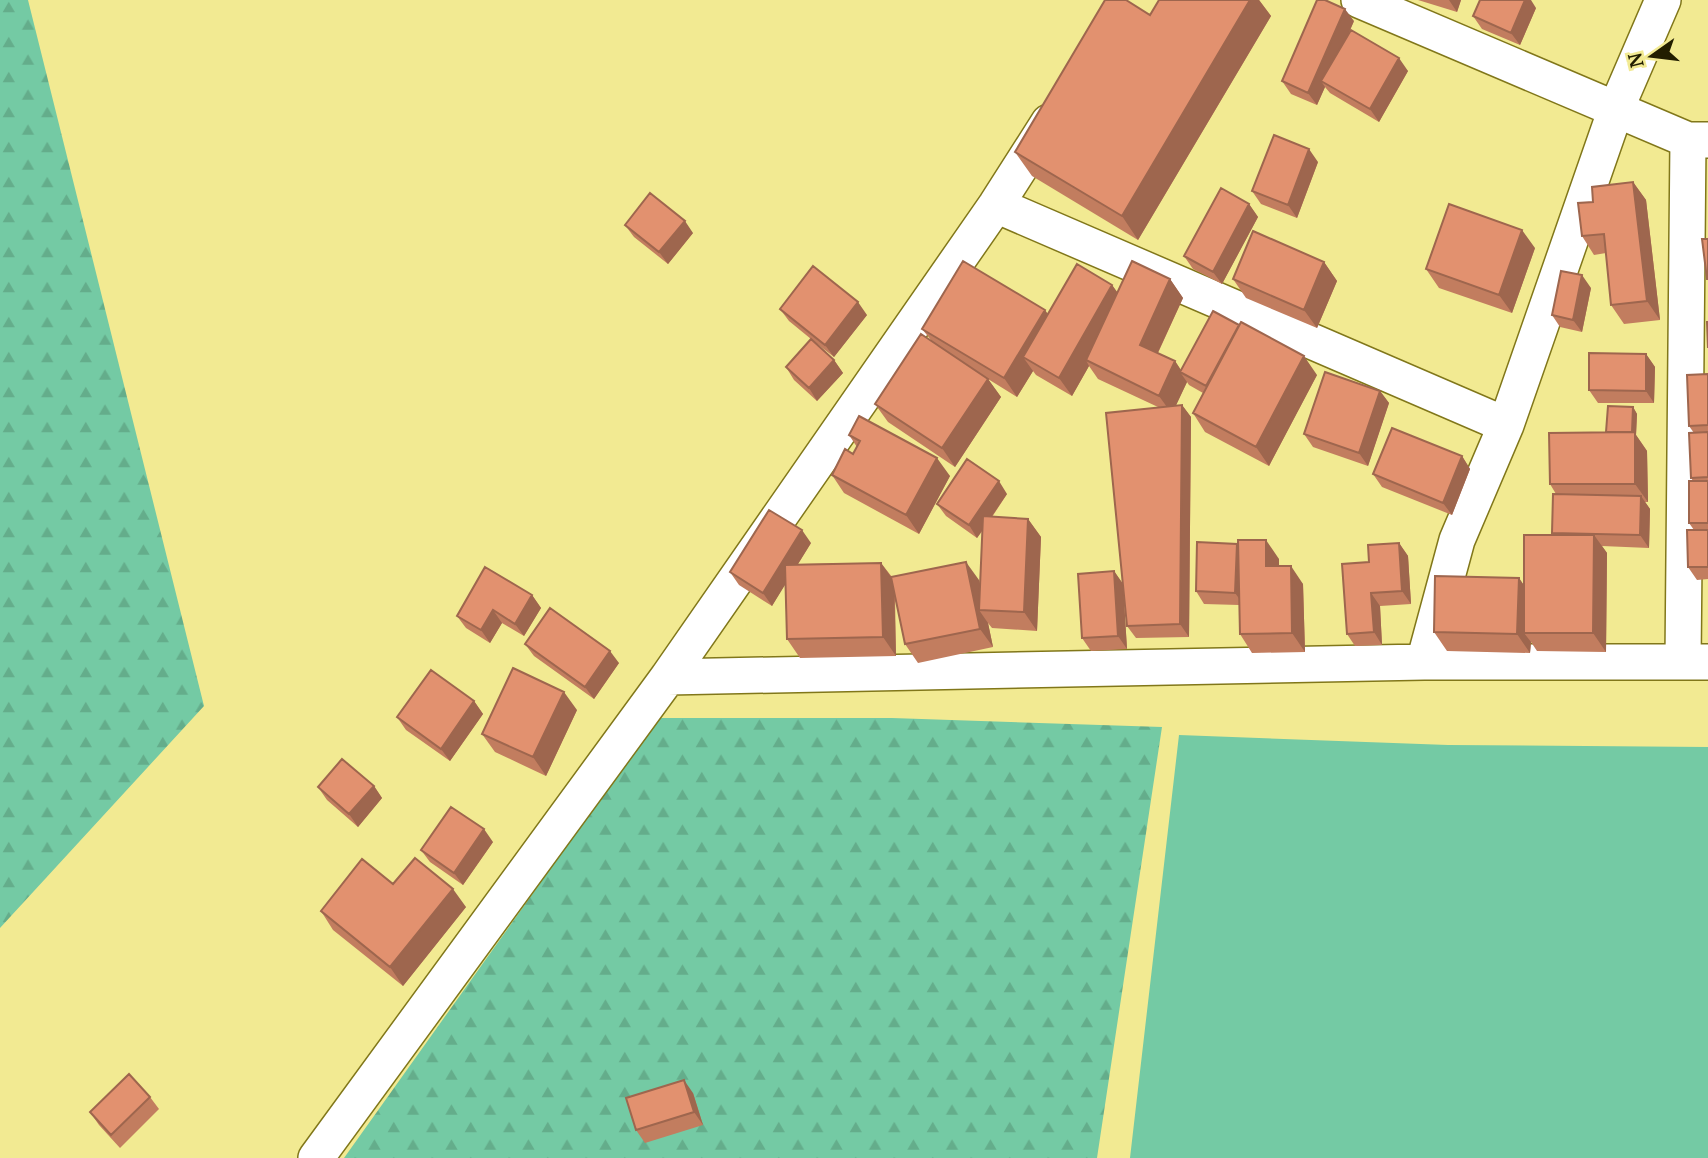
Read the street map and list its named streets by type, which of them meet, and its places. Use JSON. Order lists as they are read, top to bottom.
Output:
{
  "north": "left"
}
